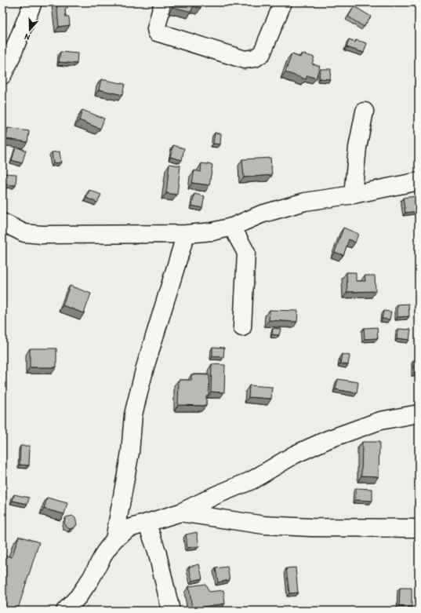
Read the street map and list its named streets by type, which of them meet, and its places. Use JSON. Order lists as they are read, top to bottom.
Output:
{
  "north": "bottom"
}
